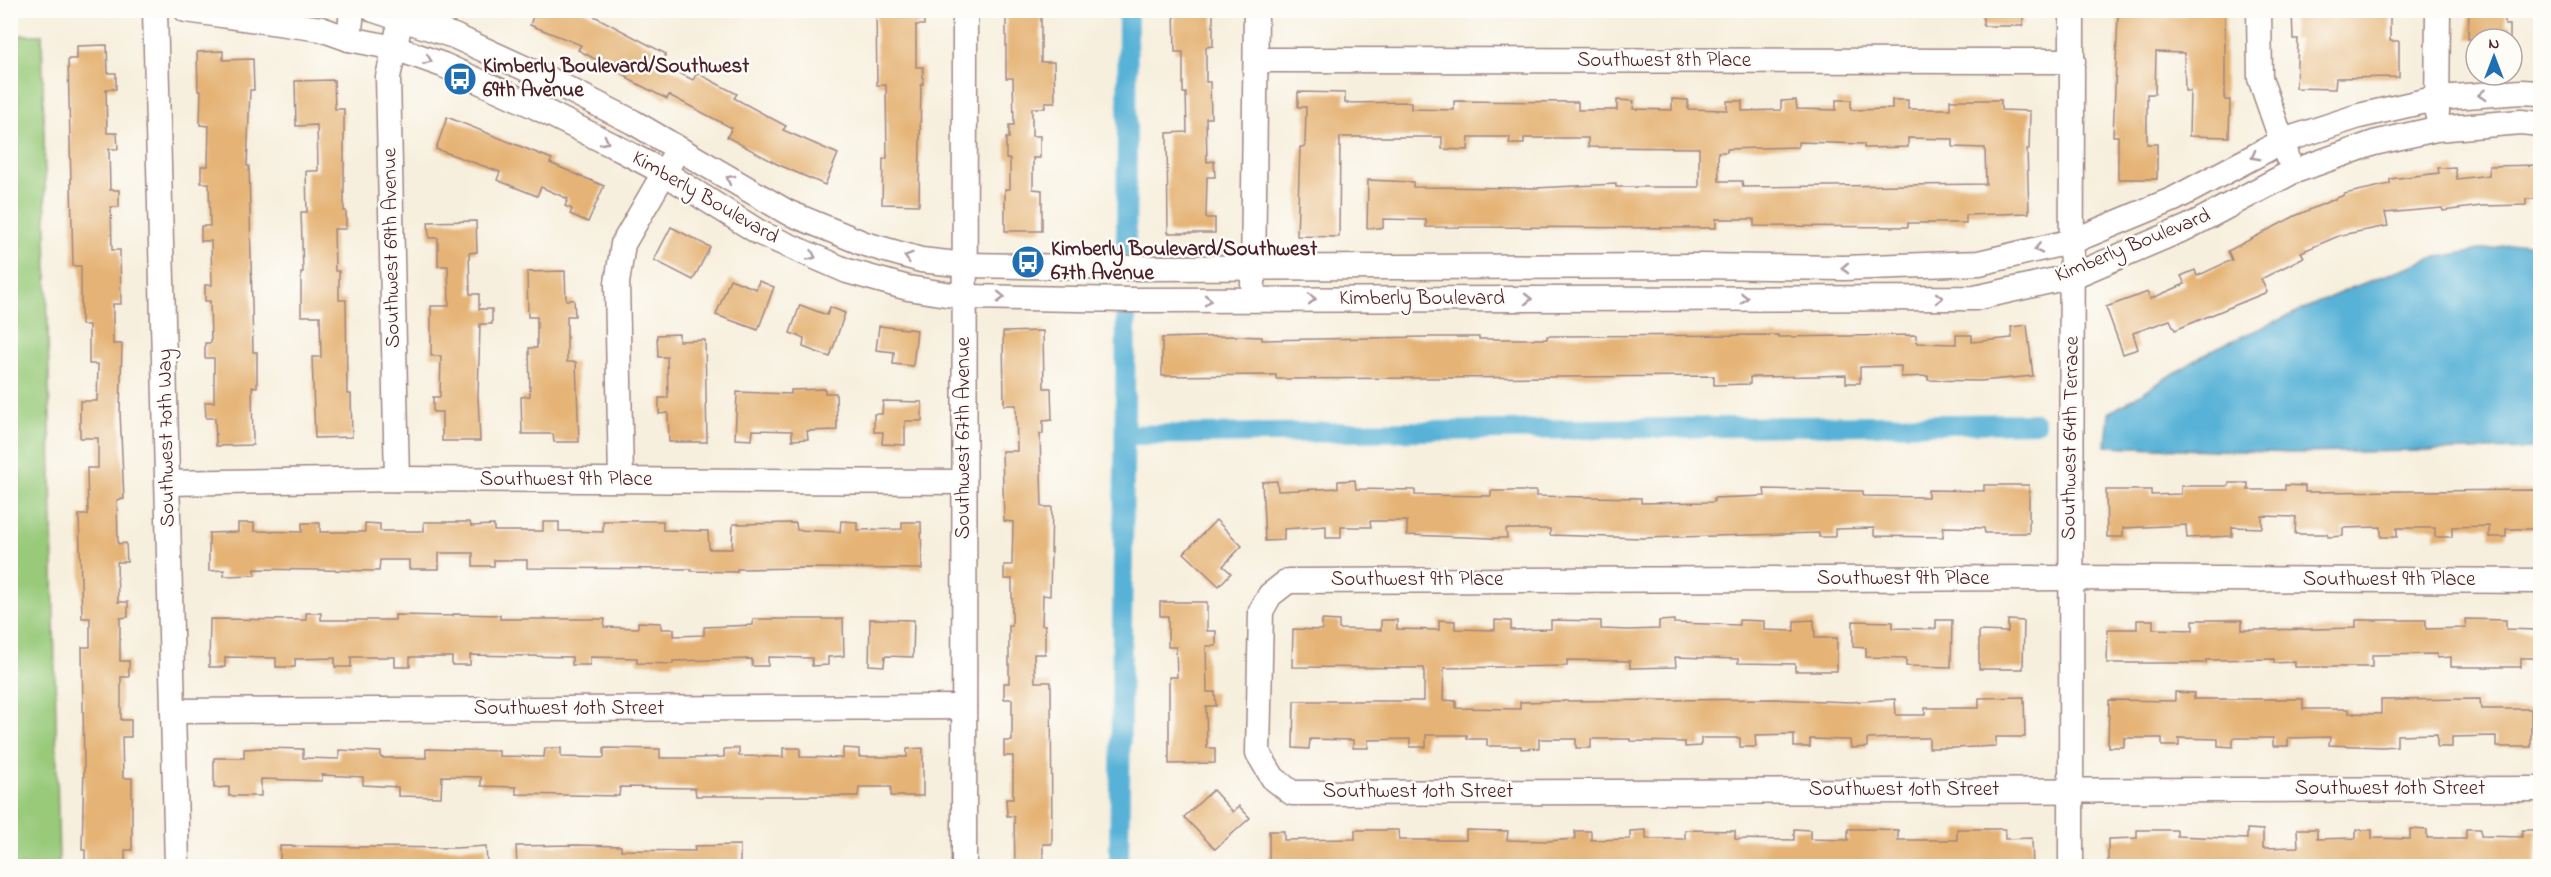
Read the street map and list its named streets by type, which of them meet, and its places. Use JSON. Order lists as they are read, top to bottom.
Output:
{
  "streets": {
    "street": [
      "Southwest 8th Place",
      "Kimberly Boulevard",
      "Southwest 69th Avenue",
      "Southwest 70th Way",
      "Southwest 67th Avenue",
      "Southwest 64th Terrace",
      "Southwest 9th Place",
      "Southwest 10th Street"
    ]
  },
  "crossings": [
    ["Southwest 8th Place", "Southwest 64th Terrace"],
    ["Kimberly Boulevard", "Southwest 69th Avenue"],
    ["Kimberly Boulevard", "Southwest 67th Avenue"],
    ["Kimberly Boulevard", "Southwest 64th Terrace"],
    ["Southwest 69th Avenue", "Southwest 9th Place"],
    ["Southwest 70th Way", "Southwest 9th Place"],
    ["Southwest 70th Way", "Southwest 10th Street"],
    ["Southwest 67th Avenue", "Southwest 9th Place"],
    ["Southwest 67th Avenue", "Southwest 10th Street"],
    ["Southwest 64th Terrace", "Southwest 9th Place"],
    ["Southwest 64th Terrace", "Southwest 10th Street"],
    ["Southwest 9th Place", "Southwest 10th Street"]
  ],
  "places": {
    "bus stop": ["Kimberly Boulevard/Southwest 69th Avenue", "Kimberly Boulevard/Southwest 67th Avenue"]
  },
  "north": "top"
}
